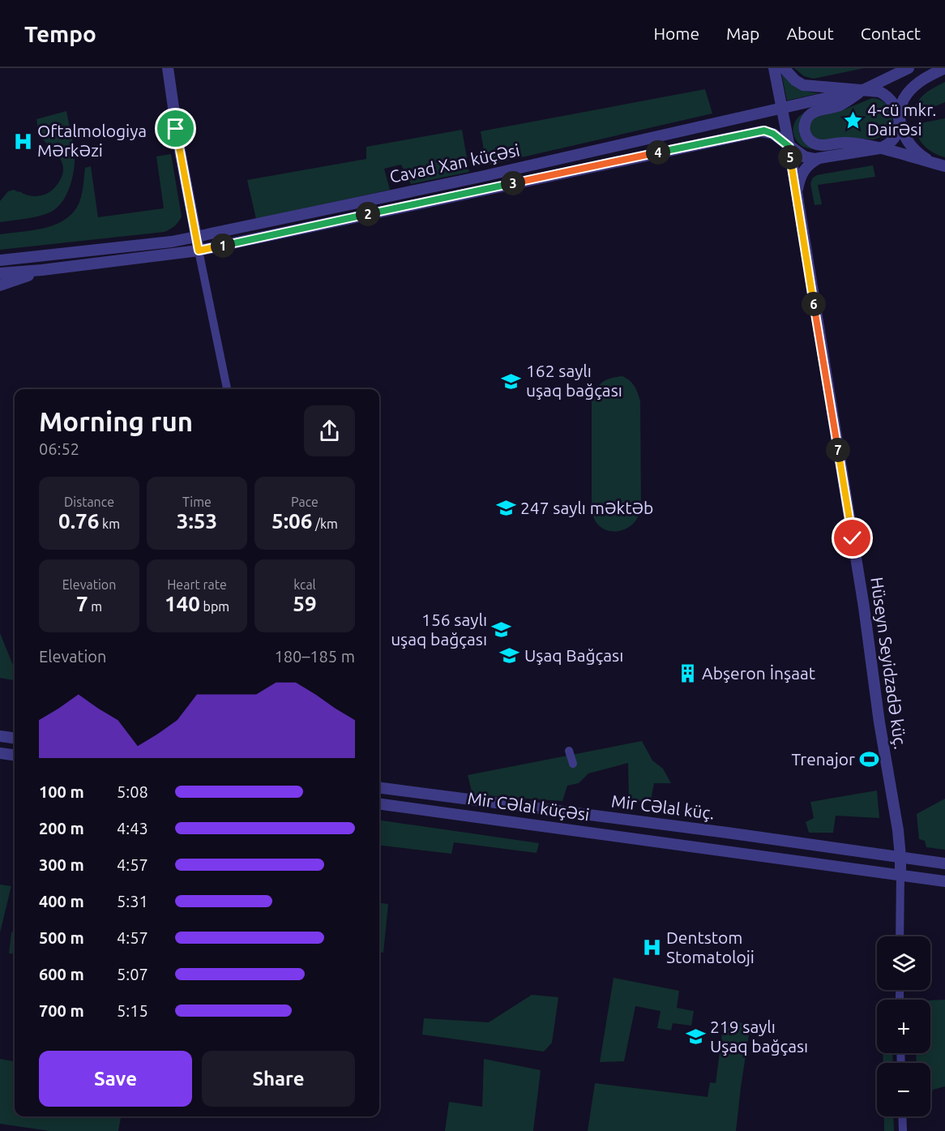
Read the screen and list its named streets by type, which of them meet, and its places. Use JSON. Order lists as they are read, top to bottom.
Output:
{
  "streets": {
    "street": [
      "Cavad Xan küçəsi",
      "Hüseyn Seyidzadə küç.",
      "Mir Cəlal küçəsi",
      "Mir Cəlal küç."
    ]
  },
  "crossings": [
    ["Cavad Xan küçəsi", "Hüseyn Seyidzadə küç."],
    ["Hüseyn Seyidzadə küç.", "Mir Cəlal küçəsi"],
    ["Hüseyn Seyidzadə küç.", "Mir Cəlal küç."]
  ],
  "places": {
    "place": ["4-cü mkr. Dairəsi"],
    "hospital": ["Oftalmologiya Mərkəzi", "Dentstom Stomatoloji"],
    "school or university": [
      "162 saylı uşaq bağçası",
      "247 saylı məktəb",
      "156 saylı uşaq bağçası",
      "Uşaq Bağçası",
      "219 saylı Uşaq bağçası"
    ],
    "building": ["Abşeron İnşaat"],
    "sports": ["Trenajor"]
  },
  "page": {
    "header": "Tempo",
    "nav": [
      "Home",
      "Map",
      "About",
      "Contact"
    ],
    "pins": [
      "4",
      "5",
      "3",
      "2",
      "1",
      "6",
      "7"
    ],
    "heading": ["Morning run", "06:52"],
    "stats": [
      ["Distance", "0.76 km"],
      ["Time", "3:53"],
      ["Pace", "5:06 /km"],
      ["Elevation", "7 m"],
      ["Heart rate", "140 bpm"],
      ["kcal", "59"]
    ],
    "chart": ["Elevation", "180–185 m"],
    "list": [
      {
        "name": "100 m",
        "note": "5:08"
      },
      {
        "name": "200 m",
        "note": "4:43"
      },
      {
        "name": "300 m",
        "note": "4:57"
      },
      {
        "name": "400 m",
        "note": "5:31"
      },
      {
        "name": "500 m",
        "note": "4:57"
      },
      {
        "name": "600 m",
        "note": "5:07"
      },
      {
        "name": "700 m",
        "note": "5:15"
      }
    ],
    "map_buttons": ["+", "−"],
    "buttons": ["Save", "Share"]
  }
}
